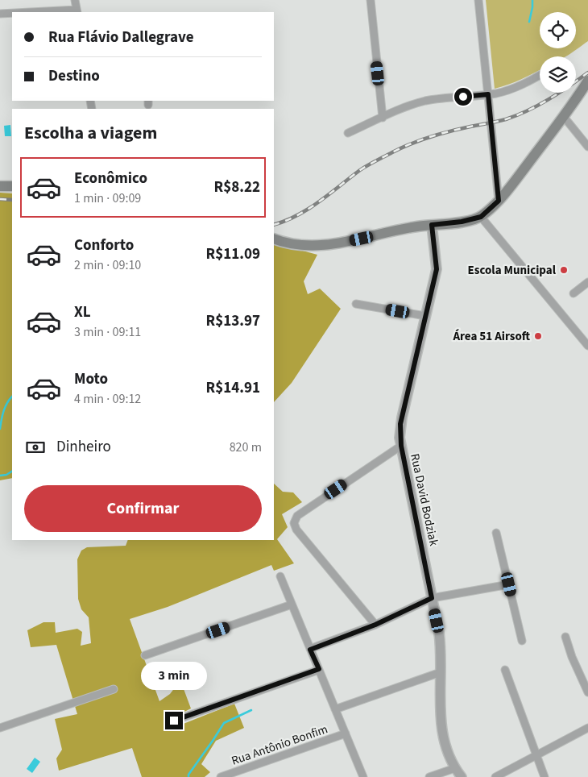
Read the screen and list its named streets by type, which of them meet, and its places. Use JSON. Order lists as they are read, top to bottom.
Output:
{
  "streets": {
    "street": ["Rua David Bodziak", "Rua Antônio Bonfim"]
  },
  "places": ["Escola Municipal", "Área 51 Airsoft"],
  "page": {
    "banner": ["Rua Flávio Dallegrave", "Destino"],
    "heading": "Escolha a viagem",
    "list": [
      {
        "name": "Econômico",
        "note": "1 min · 09:09",
        "value": "R$8.22"
      },
      {
        "name": "Conforto",
        "note": "2 min · 09:10",
        "value": "R$11.09"
      },
      {
        "name": "XL",
        "note": "3 min · 09:11",
        "value": "R$13.97"
      },
      {
        "name": "Moto",
        "note": "4 min · 09:12",
        "value": "R$14.91"
      }
    ],
    "pay": ["Dinheiro", "820 m"],
    "buttons": "Confirmar",
    "bubble": "3 min"
  }
}
